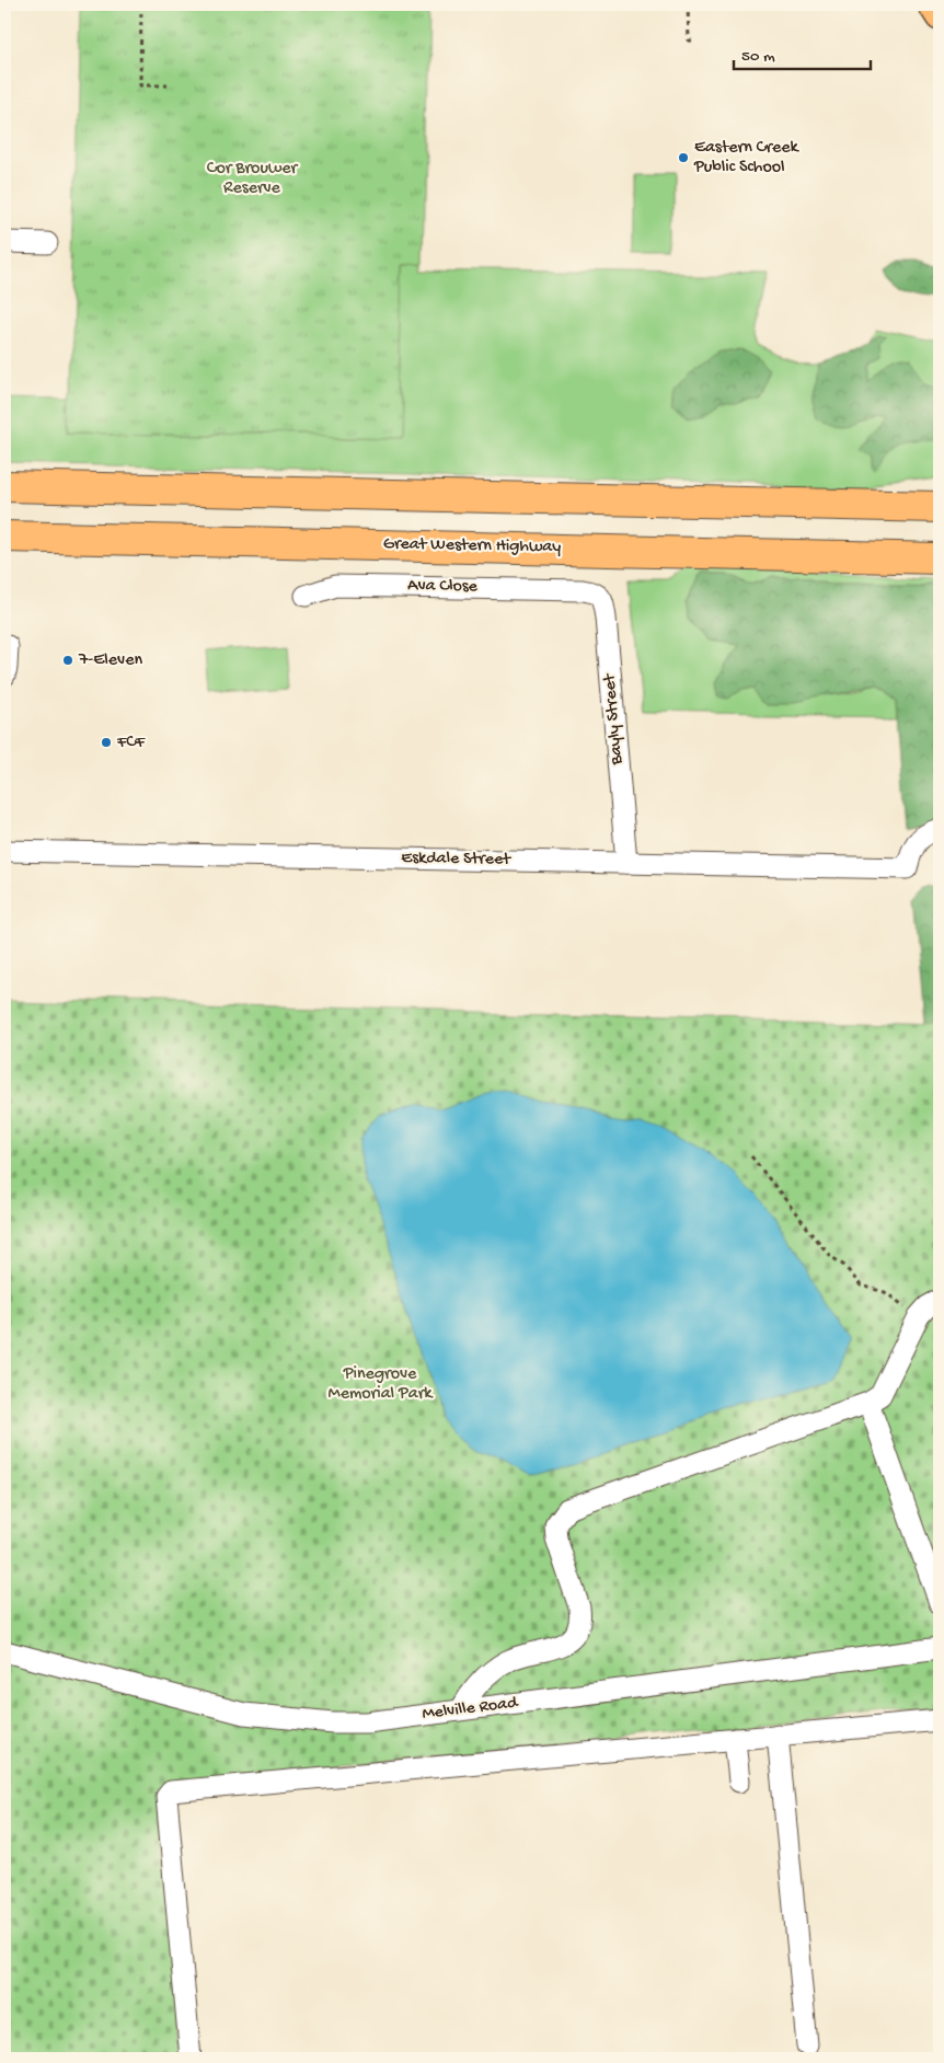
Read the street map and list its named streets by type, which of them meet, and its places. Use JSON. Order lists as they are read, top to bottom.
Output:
{
  "streets": {
    "highway": ["Great Western Highway"],
    "street": [
      "Ava Close",
      "Bayly Street",
      "Eskdale Street",
      "Melville Road"
    ]
  },
  "crossings": [
    ["Ava Close", "Bayly Street"],
    ["Bayly Street", "Eskdale Street"]
  ],
  "parks": ["Cor Brouwer Reserve", "Pinegrove Memorial Park"],
  "places": ["Eastern Creek Public School", "7-Eleven", "FCF"],
  "scale_bar": "50 m"
}
